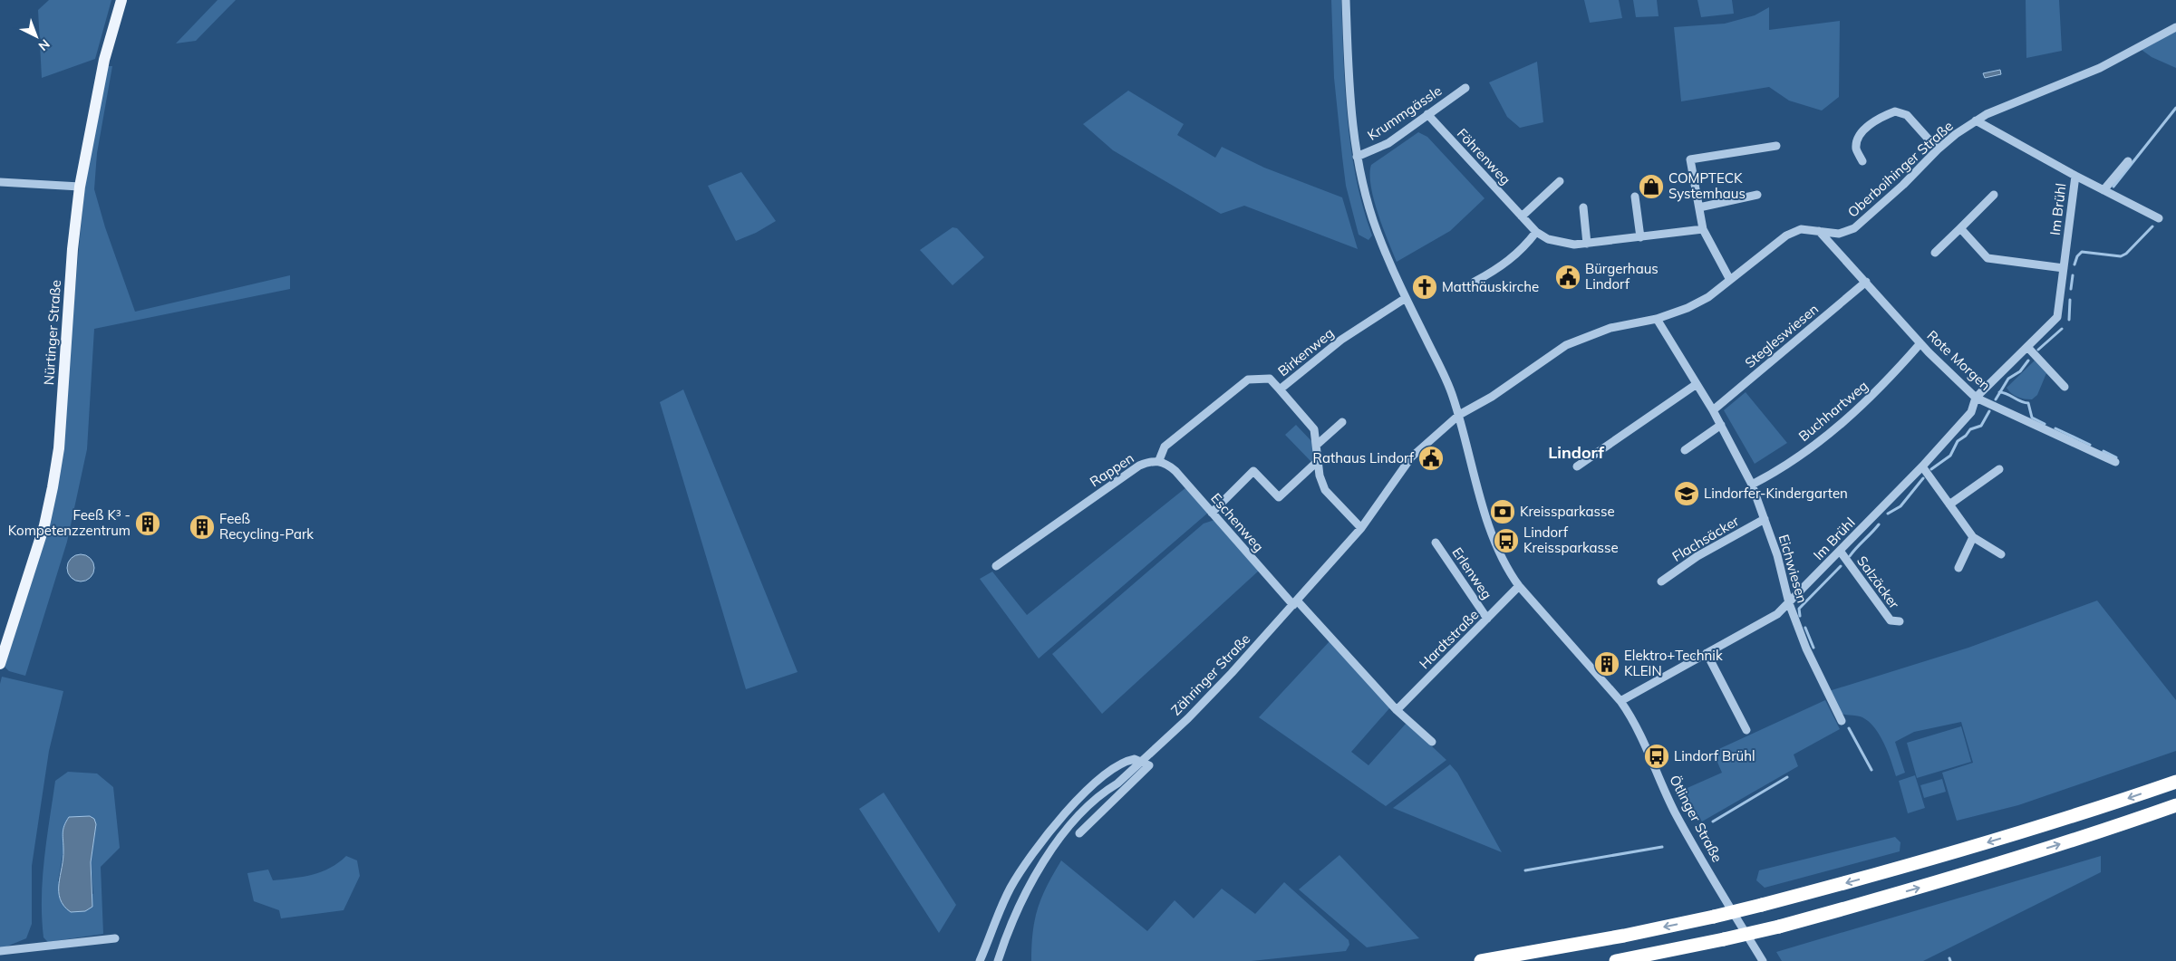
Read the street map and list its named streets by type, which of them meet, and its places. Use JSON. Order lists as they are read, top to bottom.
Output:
{
  "streets": {
    "main road": ["Nürtinger Straße"],
    "street": [
      "Krummgässle",
      "Föhrenweg",
      "Oberboihinger Straße",
      "Im Brühl",
      "Stegleswiesen",
      "Birkenweg",
      "Rote Morgen",
      "Buchhartweg",
      "Rappen",
      "Eschenweg",
      "Flachsäcker",
      "Eichwiesen",
      "Erlenweg",
      "Salzäcker",
      "Hardtstraße",
      "Zähringer Straße",
      "Ötlinger Straße"
    ]
  },
  "crossings": [
    ["Krummgässle", "Föhrenweg"],
    ["Krummgässle", "Ötlinger Straße"],
    ["Oberboihinger Straße", "Im Brühl"],
    ["Oberboihinger Straße", "Rote Morgen"],
    ["Oberboihinger Straße", "Eichwiesen"],
    ["Oberboihinger Straße", "Zähringer Straße"],
    ["Oberboihinger Straße", "Ötlinger Straße"],
    ["Im Brühl", "Rote Morgen"],
    ["Im Brühl", "Eichwiesen"],
    ["Im Brühl", "Salzäcker"],
    ["Im Brühl", "Ötlinger Straße"],
    ["Stegleswiesen", "Rote Morgen"],
    ["Stegleswiesen", "Eichwiesen"],
    ["Birkenweg", "Zähringer Straße"],
    ["Birkenweg", "Ötlinger Straße"],
    ["Rote Morgen", "Buchhartweg"],
    ["Buchhartweg", "Eichwiesen"],
    ["Rappen", "Eschenweg"],
    ["Eschenweg", "Zähringer Straße"],
    ["Flachsäcker", "Eichwiesen"],
    ["Erlenweg", "Hardtstraße"],
    ["Hardtstraße", "Ötlinger Straße"],
    ["Zähringer Straße", "Ötlinger Straße"]
  ],
  "districts": ["Lindorf"],
  "places": {
    "shop": ["COMPTECK Systemhaus"],
    "public building": ["Bürgerhaus Lindorf", "Rathaus Lindorf"],
    "church": ["Matthäuskirche"],
    "school or university": ["Lindorfer-Kindergarten"],
    "bank": ["Kreissparkasse"],
    "building": ["Feeß K³ - Kompetenzzentrum", "Feeß Recycling-Park", "Elektro+Technik KLEIN"],
    "bus stop": ["Lindorf Kreissparkasse", "Lindorf Brühl"]
  },
  "north": "bottom right"
}
